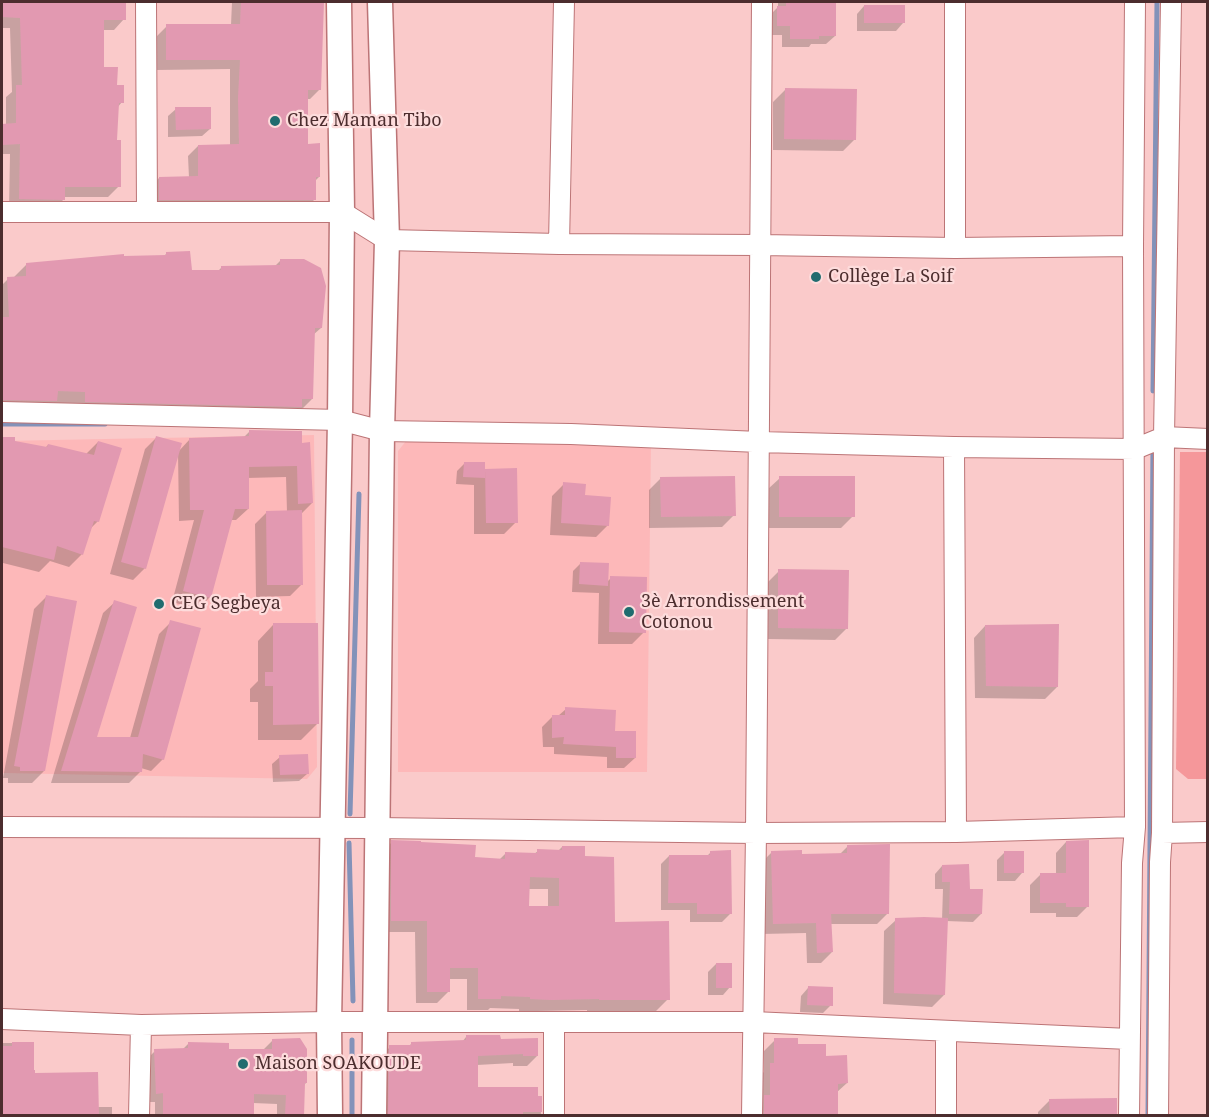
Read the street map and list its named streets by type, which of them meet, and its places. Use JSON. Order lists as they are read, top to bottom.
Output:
{
  "places": [
    "Chez Maman Tibo",
    "Collège La Soif",
    "CEG Segbeya",
    "3è Arrondissement Cotonou",
    "Maison SOAKOUDE"
  ]
}
